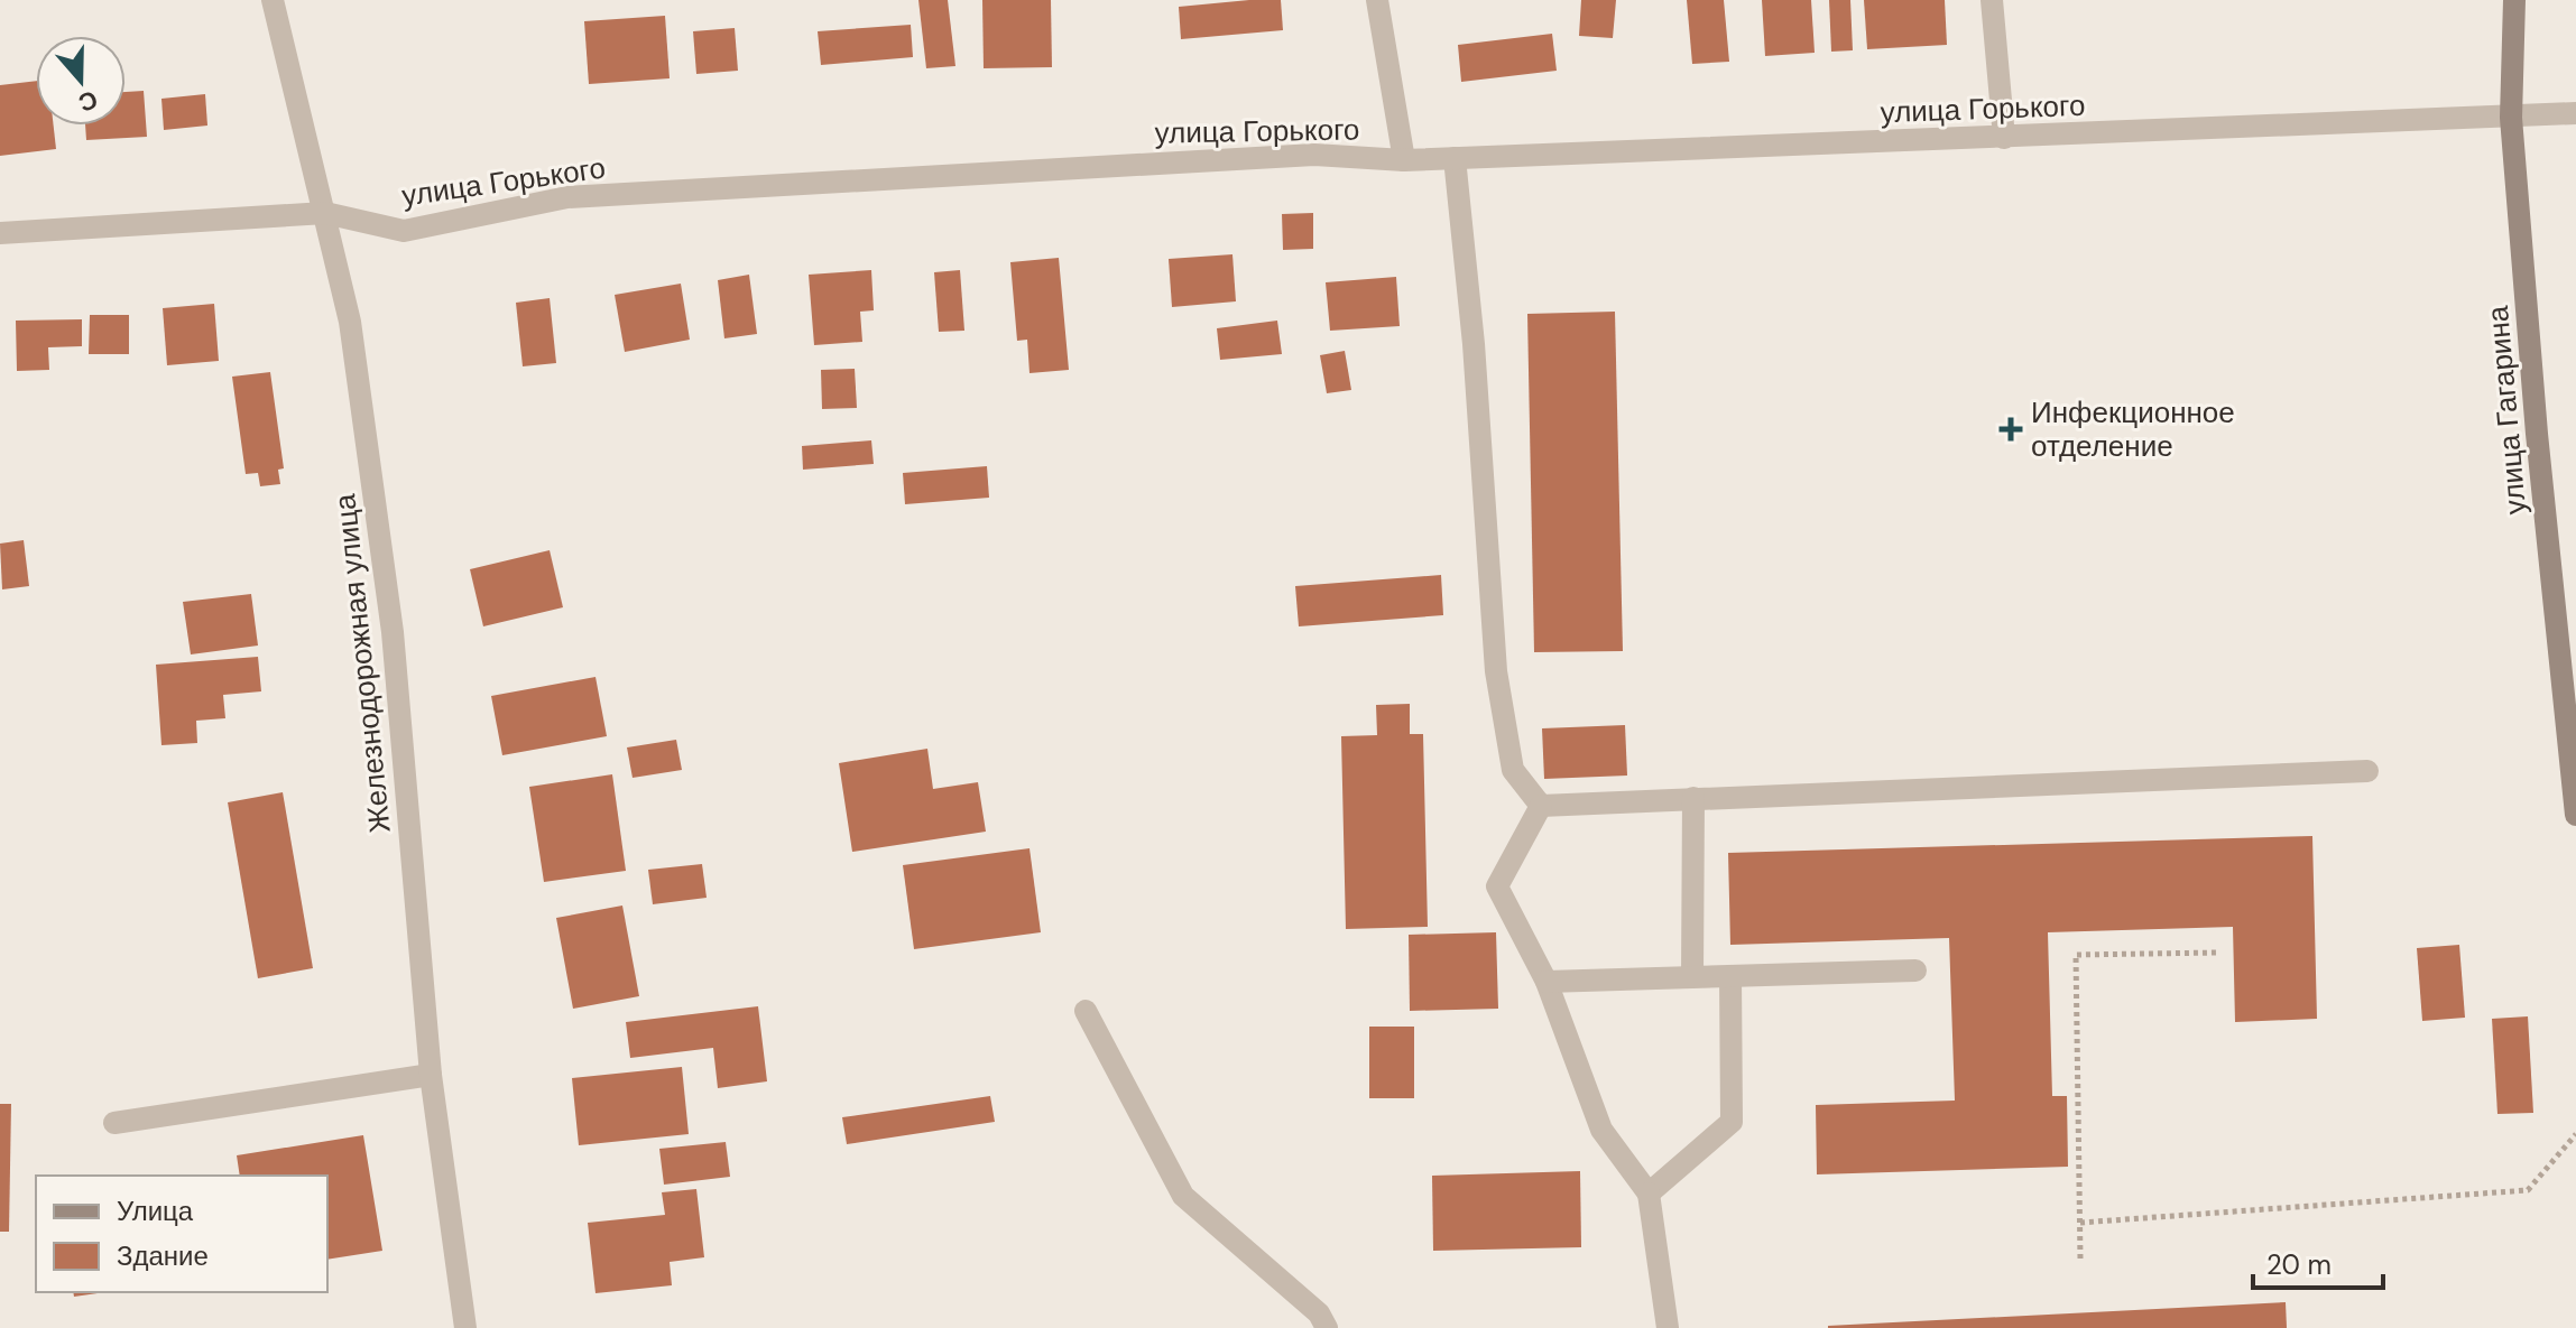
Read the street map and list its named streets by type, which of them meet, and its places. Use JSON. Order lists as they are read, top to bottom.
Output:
{
  "streets": {
    "street": ["улица Горького", "улица Гагарина", "Железнодорожная улица"]
  },
  "crossings": [
    ["улица Горького", "улица Гагарина"],
    ["улица Горького", "Железнодорожная улица"]
  ],
  "places": {
    "health": ["Инфекционное отделение"]
  },
  "legend": ["Улица", "Здание"],
  "scale_bar": "20 m",
  "north": "bottom"
}
